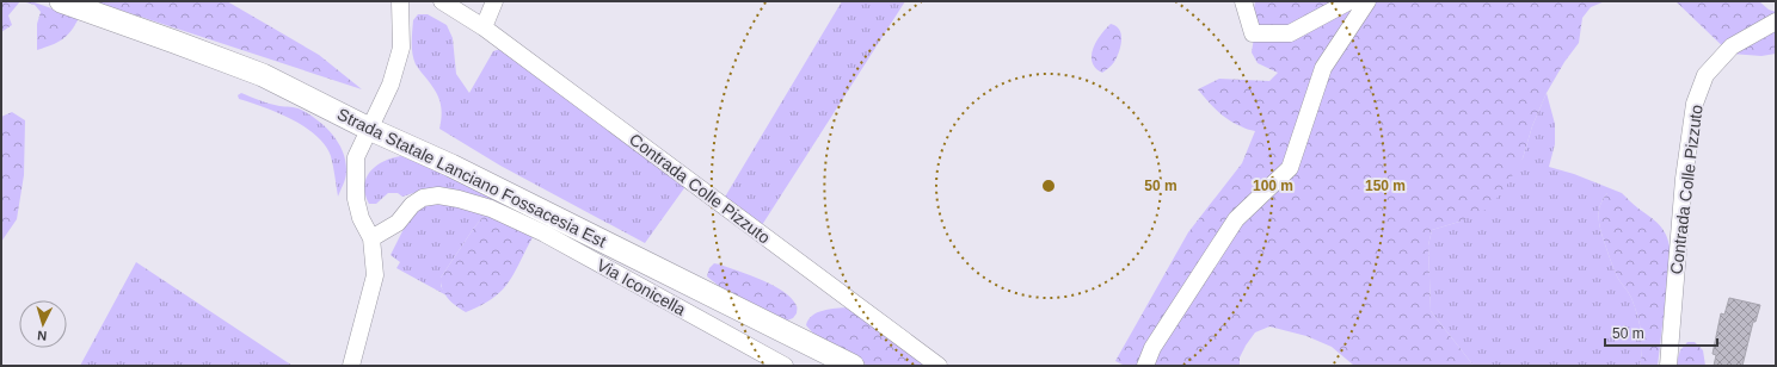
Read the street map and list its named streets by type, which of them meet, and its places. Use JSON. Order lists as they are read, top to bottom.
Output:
{
  "streets": {
    "main road": ["Strada Statale Lanciano Fossacesia Est"],
    "street": ["Contrada Colle Pizzuto", "Via Iconicella"]
  },
  "scale_bar": "50 m",
  "north": "bottom",
  "rings": ["50 m", "100 m", "150 m"]
}
